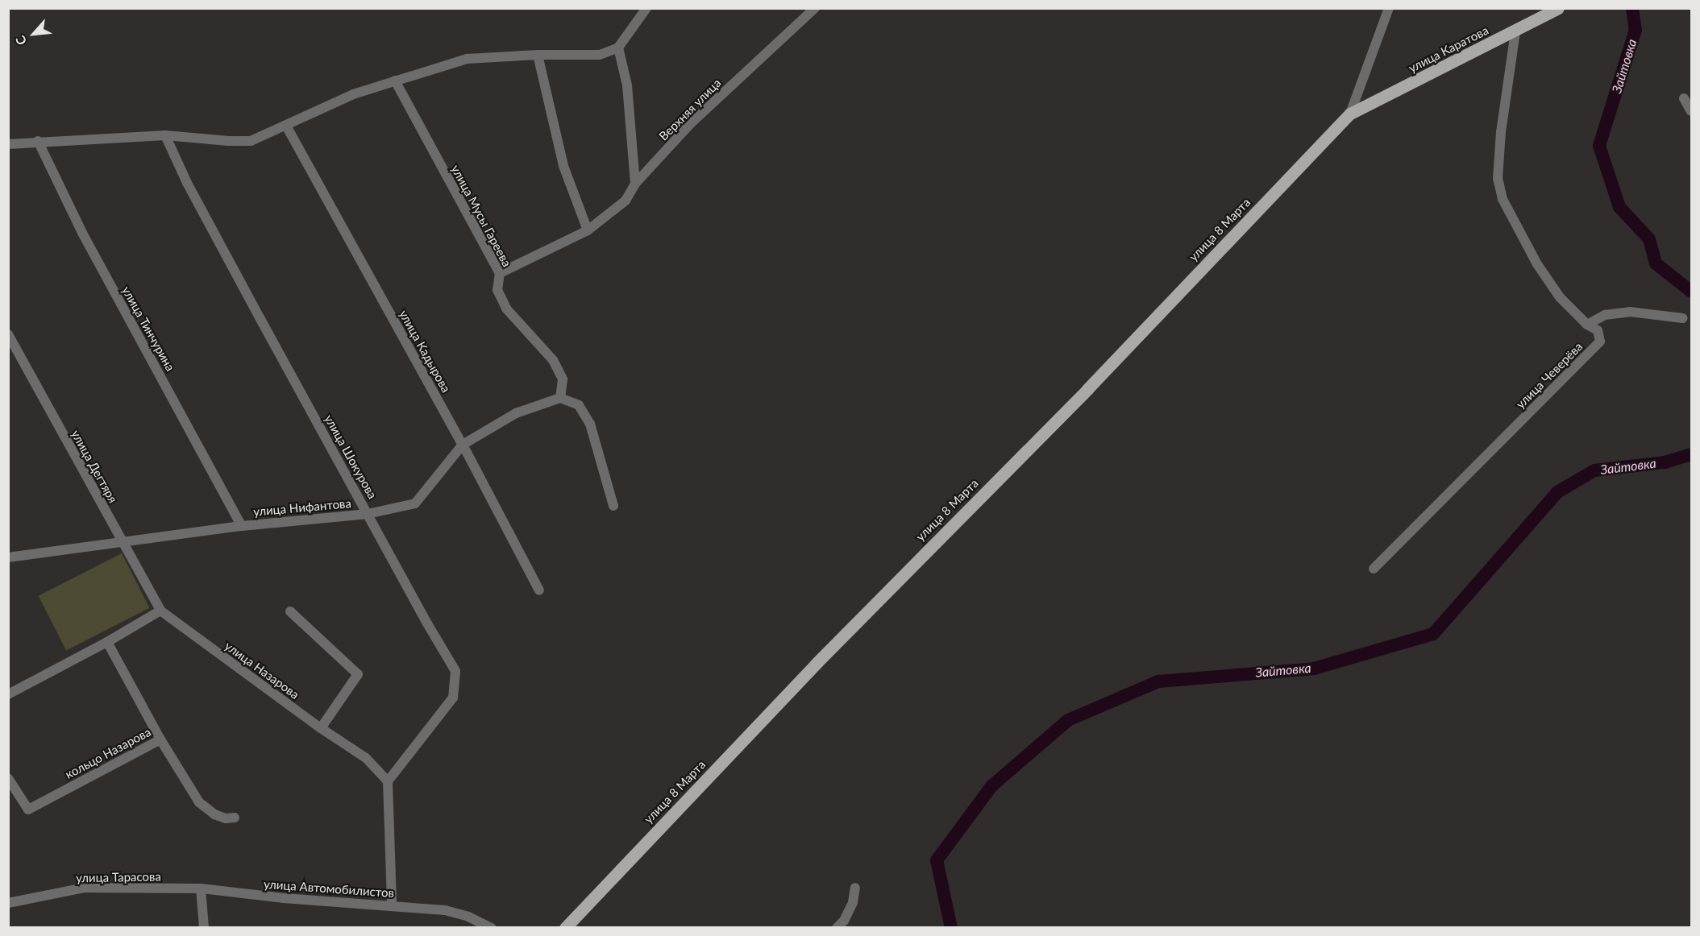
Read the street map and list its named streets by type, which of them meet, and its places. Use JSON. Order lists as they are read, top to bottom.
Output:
{
  "streets": {
    "main road": ["улица Каратова", "улица 8 Марта"],
    "street": [
      "Верхняя улица",
      "улица Мусы Гареева",
      "улица Тинчурина",
      "улица Кадырова",
      "улица Чеверёва",
      "улица Шокурова",
      "улица Дегтяря",
      "улица Нифантова",
      "улица Назарова",
      "кольцо Назарова",
      "улица Тарасова",
      "улица Автомобилистов"
    ]
  },
  "crossings": [
    ["улица Каратова", "улица 8 Марта"],
    ["улица Каратова", "улица Чеверёва"],
    ["Верхняя улица", "улица Мусы Гареева"],
    ["улица Мусы Гареева", "улица Нифантова"],
    ["улица Тинчурина", "улица Нифантова"],
    ["улица Кадырова", "улица Нифантова"],
    ["улица Шокурова", "улица Нифантова"],
    ["улица Шокурова", "улица Назарова"],
    ["улица Дегтяря", "улица Нифантова"],
    ["улица Дегтяря", "улица Назарова"],
    ["улица Тарасова", "улица Автомобилистов"]
  ],
  "water": ["Зайтовка"],
  "north": "bottom left"
}
